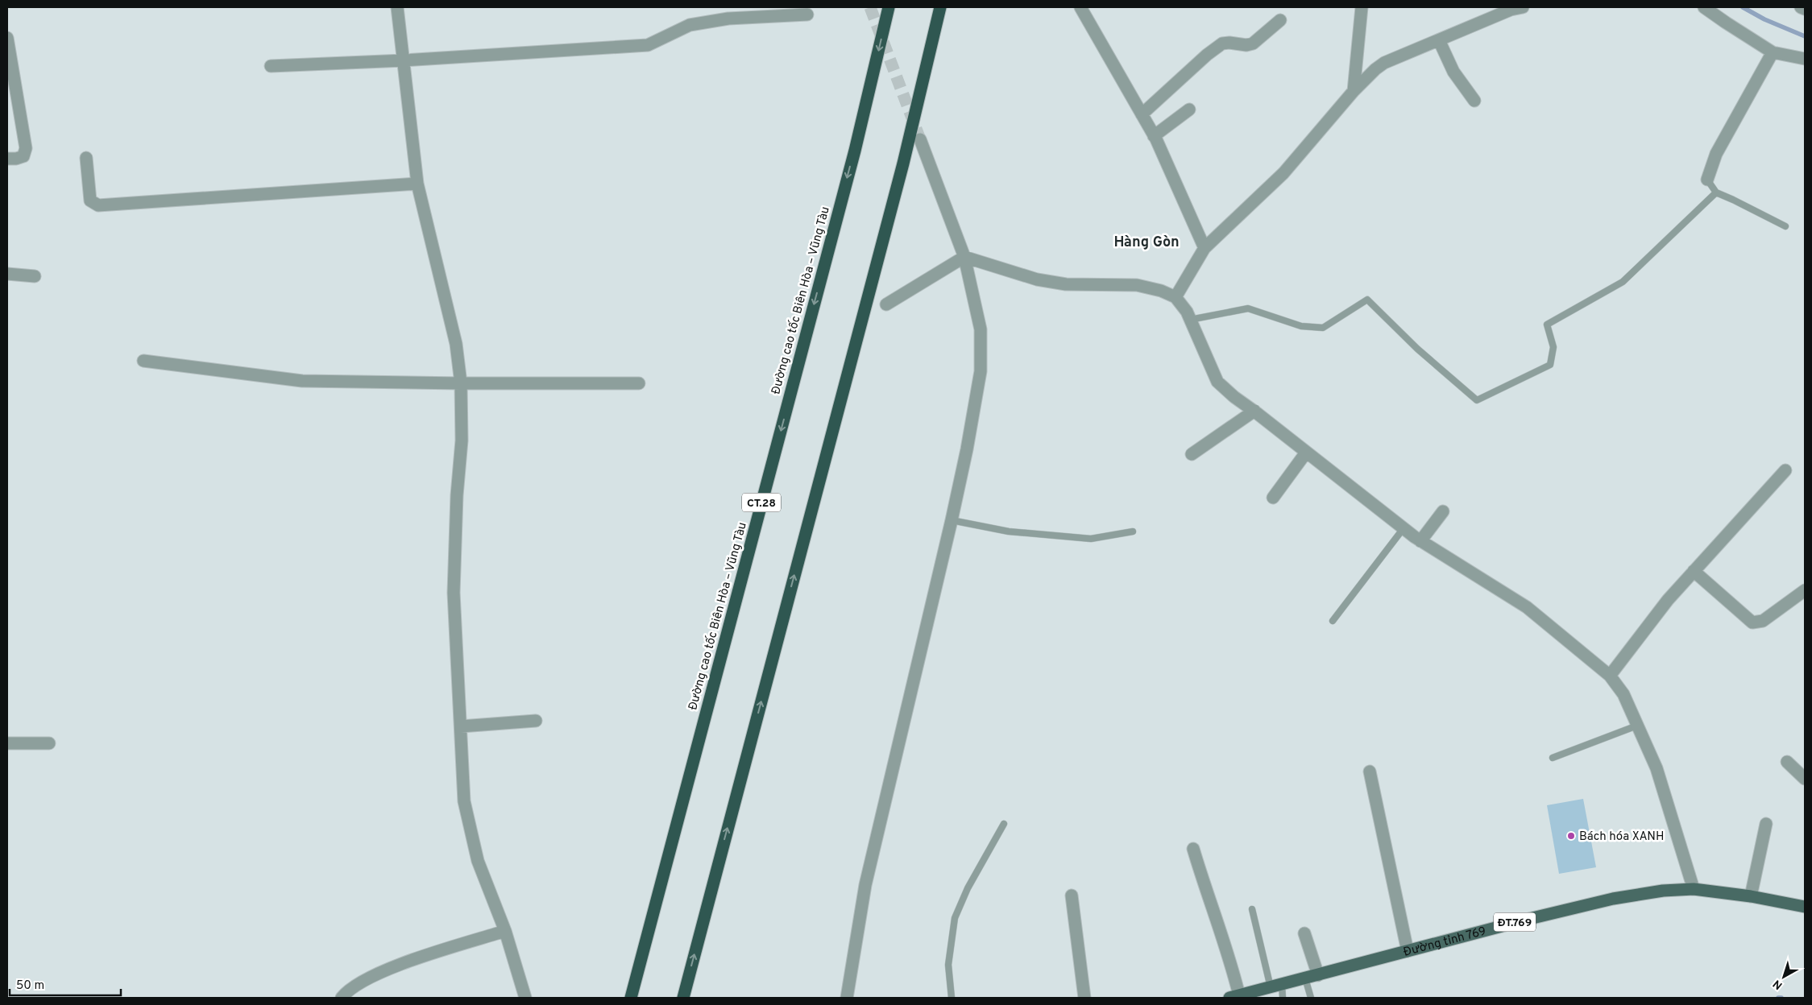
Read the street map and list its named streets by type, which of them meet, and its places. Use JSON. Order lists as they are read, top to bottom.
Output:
{
  "streets": {
    "highway": ["Đường cao tốc Biên Hòa – Vũng Tàu", "CT.28"],
    "main road": ["ĐT.769", "Đường tỉnh 769"]
  },
  "districts": ["Hàng Gòn"],
  "places": ["Bách hóa XANH"],
  "scale_bar": "50 m",
  "north": "bottom left"
}
